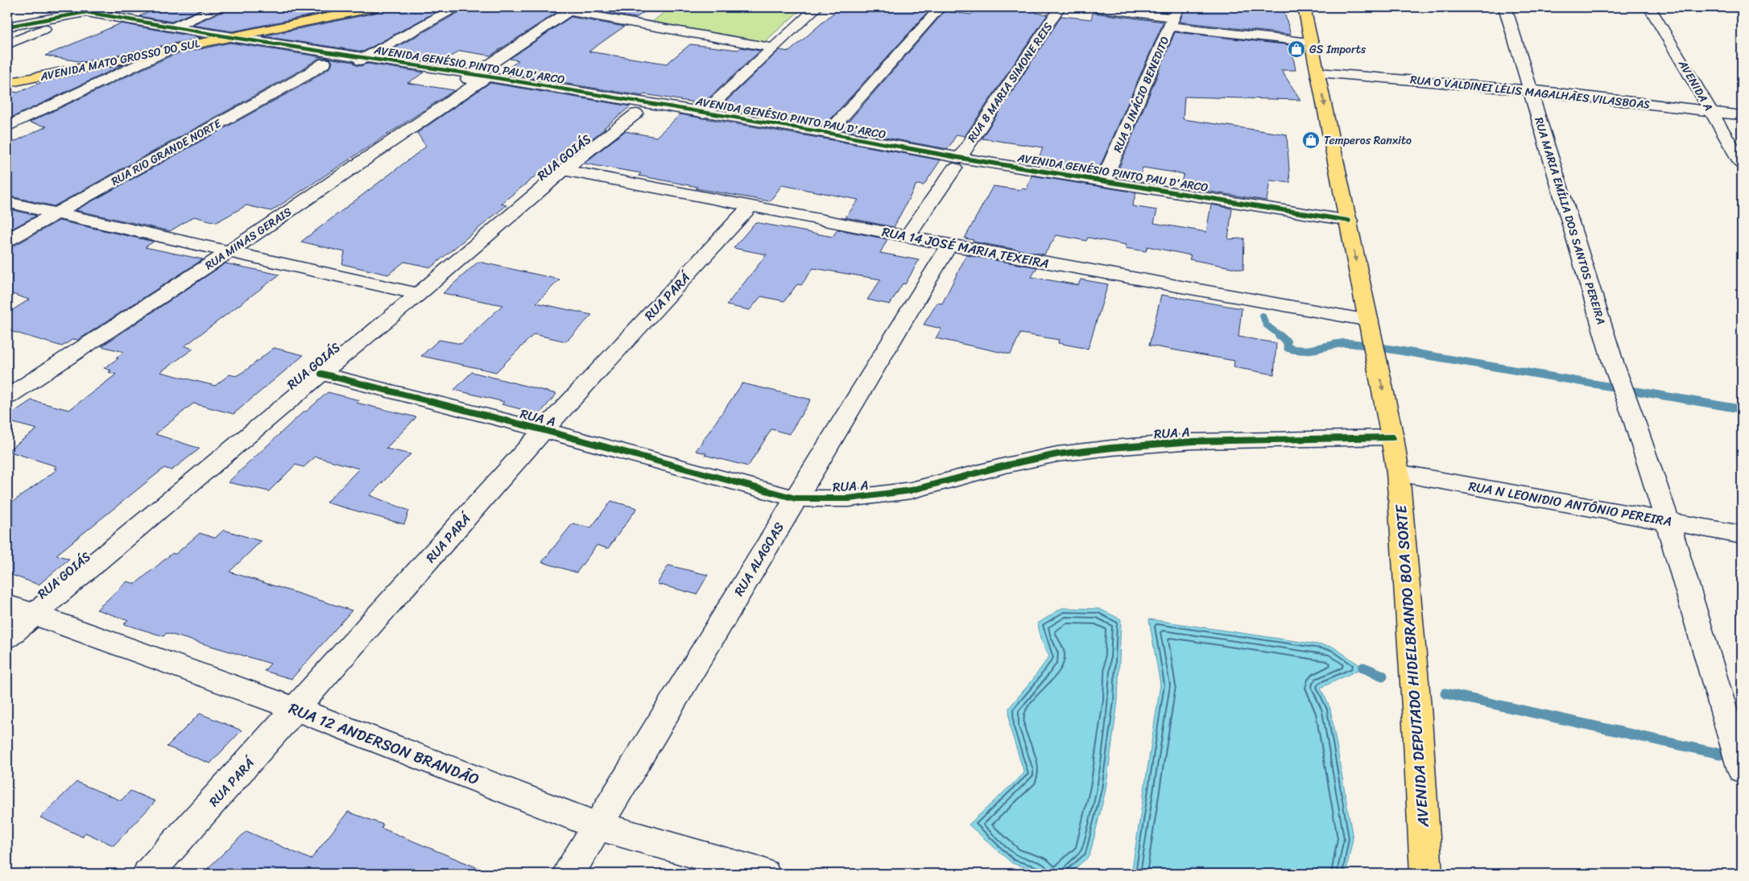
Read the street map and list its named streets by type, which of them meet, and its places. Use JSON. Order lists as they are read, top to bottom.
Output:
{
  "streets": {
    "main road": ["AVENIDA MATO GROSSO DO SUL", "AVENIDA DEPUTADO HIDELBRANDO BOA SORTE"],
    "street": [
      "AVENIDA GENÉSIO PINTO PAU D'ARCO",
      "RUA 8 MARIA SIMONE REIS",
      "AVENIDA A",
      "RUA O VALDINEI LÉLIS MAGALHÃES VILASBOAS",
      "RUA 9 INÁCIO BENEDITO",
      "RUA RIO GRANDE NORTE",
      "RUA GOIÁS",
      "RUA MARIA EMÍLIA DOS SANTOS PEREIRA",
      "RUA MINAS GERAIS",
      "RUA 14 JOSÉ MARIA TEXEIRA",
      "RUA PARÁ",
      "RUA A",
      "RUA N LEONIDIO ANTÔNIO PEREIRA",
      "RUA ALAGOAS",
      "RUA 12 ANDERSON BRANDÃO"
    ]
  },
  "crossings": [
    ["AVENIDA MATO GROSSO DO SUL", "AVENIDA GENÉSIO PINTO PAU D'ARCO"],
    ["AVENIDA GENÉSIO PINTO PAU D'ARCO", "RUA 8 MARIA SIMONE REIS"],
    ["AVENIDA GENÉSIO PINTO PAU D'ARCO", "RUA 9 INÁCIO BENEDITO"],
    ["AVENIDA GENÉSIO PINTO PAU D'ARCO", "RUA RIO GRANDE NORTE"],
    ["AVENIDA GENÉSIO PINTO PAU D'ARCO", "RUA GOIÁS"],
    ["AVENIDA GENÉSIO PINTO PAU D'ARCO", "RUA MINAS GERAIS"],
    ["AVENIDA GENÉSIO PINTO PAU D'ARCO", "AVENIDA DEPUTADO HIDELBRANDO BOA SORTE"],
    ["RUA 8 MARIA SIMONE REIS", "RUA 14 JOSÉ MARIA TEXEIRA"],
    ["AVENIDA A", "RUA O VALDINEI LÉLIS MAGALHÃES VILASBOAS"],
    ["RUA O VALDINEI LÉLIS MAGALHÃES VILASBOAS", "RUA MARIA EMÍLIA DOS SANTOS PEREIRA"],
    ["RUA O VALDINEI LÉLIS MAGALHÃES VILASBOAS", "AVENIDA DEPUTADO HIDELBRANDO BOA SORTE"],
    ["RUA GOIÁS", "RUA 14 JOSÉ MARIA TEXEIRA"],
    ["RUA GOIÁS", "RUA A"],
    ["RUA GOIÁS", "RUA 12 ANDERSON BRANDÃO"],
    ["RUA MARIA EMÍLIA DOS SANTOS PEREIRA", "RUA N LEONIDIO ANTÔNIO PEREIRA"],
    ["RUA 14 JOSÉ MARIA TEXEIRA", "RUA PARÁ"],
    ["RUA 14 JOSÉ MARIA TEXEIRA", "RUA ALAGOAS"],
    ["RUA 14 JOSÉ MARIA TEXEIRA", "AVENIDA DEPUTADO HIDELBRANDO BOA SORTE"],
    ["RUA PARÁ", "RUA A"],
    ["RUA PARÁ", "RUA 12 ANDERSON BRANDÃO"],
    ["RUA A", "RUA N LEONIDIO ANTÔNIO PEREIRA"],
    ["RUA A", "RUA ALAGOAS"],
    ["RUA A", "AVENIDA DEPUTADO HIDELBRANDO BOA SORTE"],
    ["RUA N LEONIDIO ANTÔNIO PEREIRA", "AVENIDA DEPUTADO HIDELBRANDO BOA SORTE"],
    ["RUA ALAGOAS", "RUA 12 ANDERSON BRANDÃO"]
  ],
  "one_way": ["AVENIDA DEPUTADO HIDELBRANDO BOA SORTE"],
  "places": {
    "shop": ["GS Imports", "Temperos Ranxito"]
  }
}
